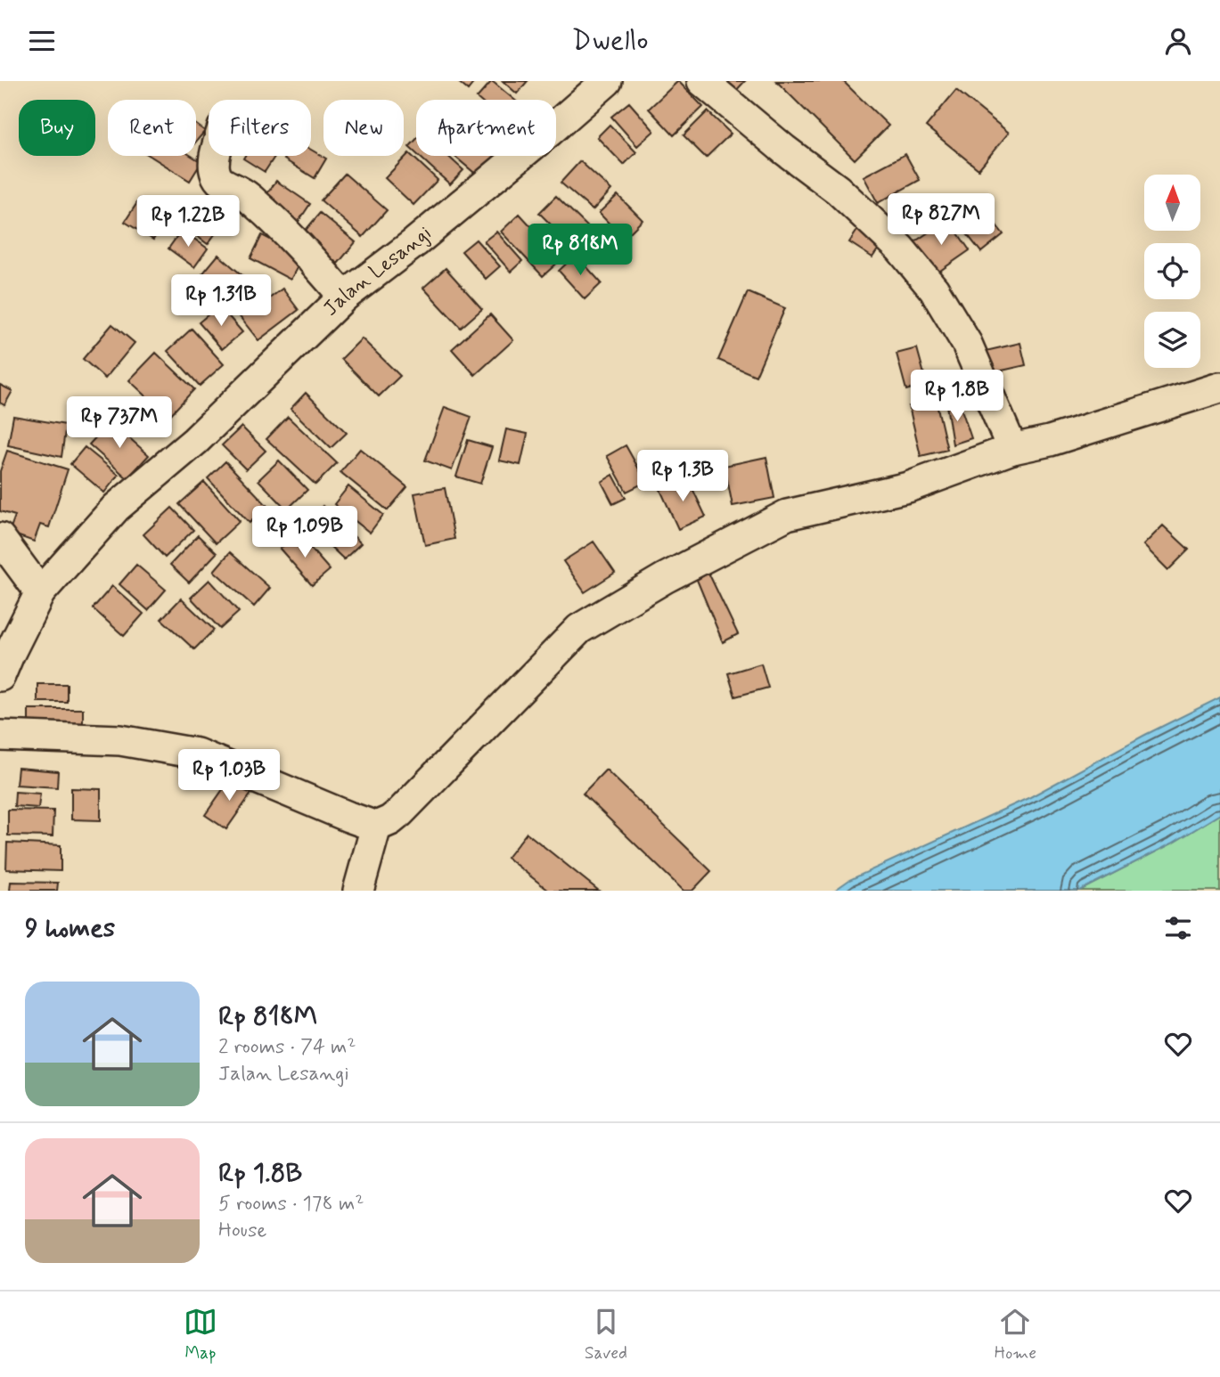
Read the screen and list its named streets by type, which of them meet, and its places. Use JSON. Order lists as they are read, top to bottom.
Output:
{
  "streets": {
    "street": ["Jalan Lesangi"]
  },
  "north": "top",
  "page": {
    "header": "Dwello",
    "chip": [
      "Buy",
      "Rent",
      "Filters",
      "New",
      "Apartment"
    ],
    "price": [
      "Rp 827M",
      "Rp 1.22B",
      "Rp 818M",
      "Rp 1.31B",
      "Rp 1.8B",
      "Rp 737M",
      "Rp 1.3B",
      "Rp 1.09B",
      "Rp 1.03B"
    ],
    "heading": "9 homes",
    "list": [
      {
        "name": "Rp 818M",
        "note": "2 rooms · 74 m² · Jalan Lesangi"
      },
      {
        "name": "Rp 1.8B",
        "note": "5 rooms · 178 m² · House"
      }
    ],
    "tabs": ["Map", "Saved", "Home"]
  }
}
